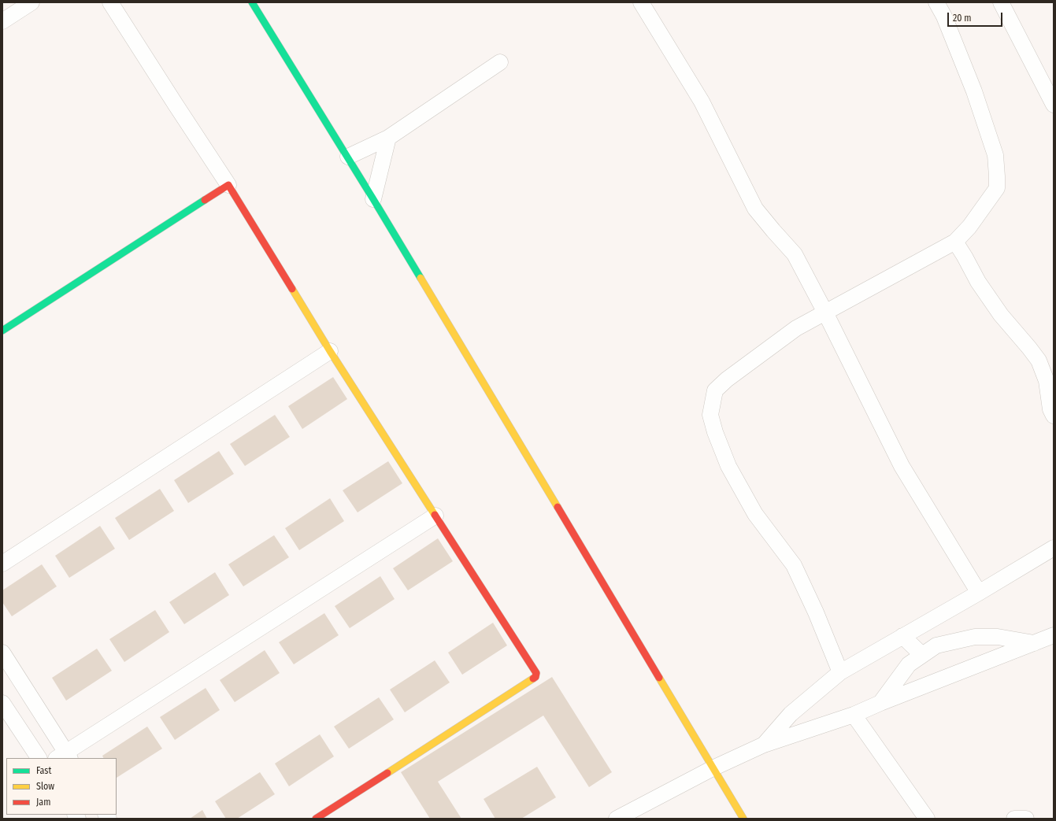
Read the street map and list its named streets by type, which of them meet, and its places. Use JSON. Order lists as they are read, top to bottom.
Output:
{
  "legend": ["Fast", "Slow", "Jam"],
  "scale_bar": "20 m"
}
